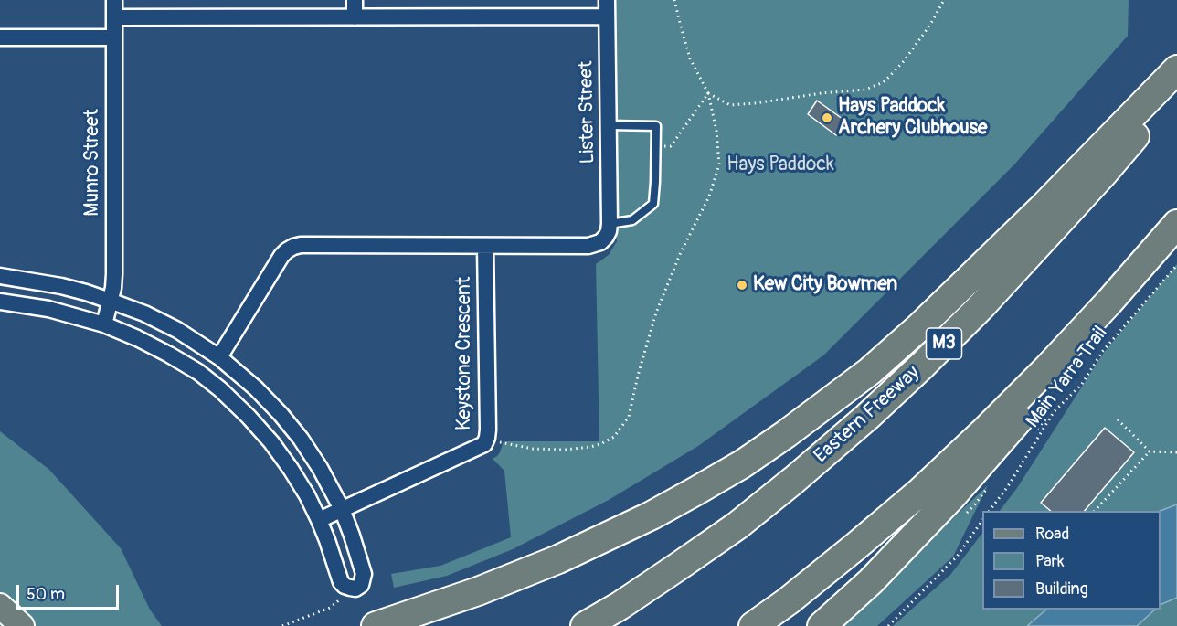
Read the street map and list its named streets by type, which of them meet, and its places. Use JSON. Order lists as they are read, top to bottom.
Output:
{
  "streets": {
    "highway": ["M3", "Eastern Freeway"],
    "street": ["Lister Street", "Munro Street", "Keystone Crescent"],
    "path": ["Main Yarra Trail"]
  },
  "parks": ["Hays Paddock"],
  "places": ["Hays Paddock Archery Clubhouse", "Kew City Bowmen"],
  "legend": ["Road", "Park", "Building"],
  "scale_bar": "50 m"
}
